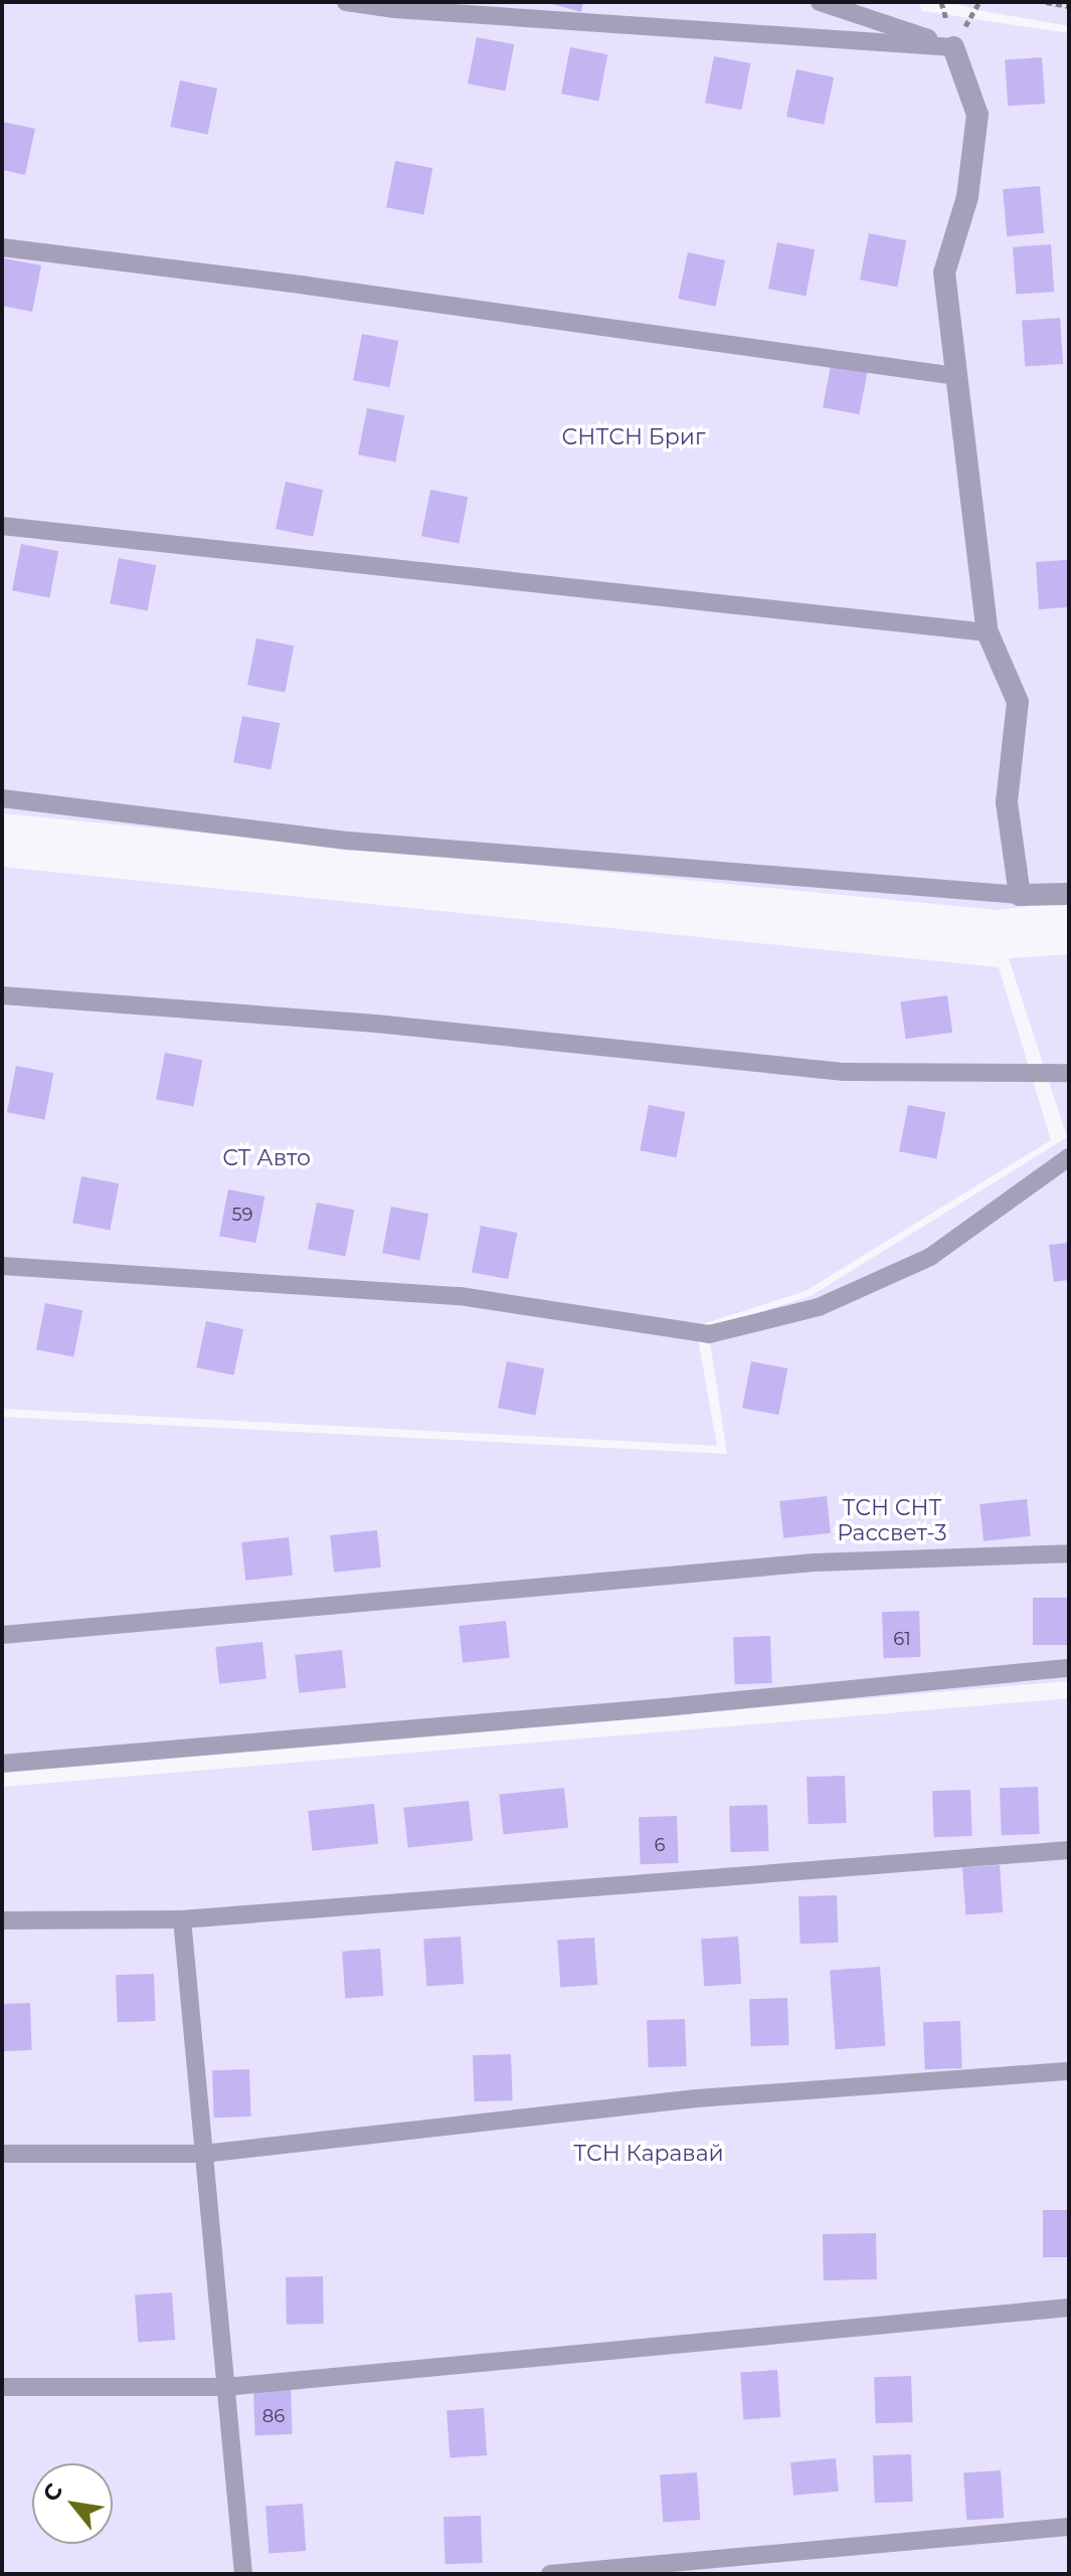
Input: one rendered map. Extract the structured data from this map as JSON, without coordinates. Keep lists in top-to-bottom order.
{
  "parks": [
    "СНТСН Бриг",
    "СТ Авто",
    "ТСН СНТ Рассвет-3",
    "ТСН Каравай"
  ],
  "house_numbers": [
    "59",
    "61",
    "6",
    "86"
  ],
  "north": "top left"
}
